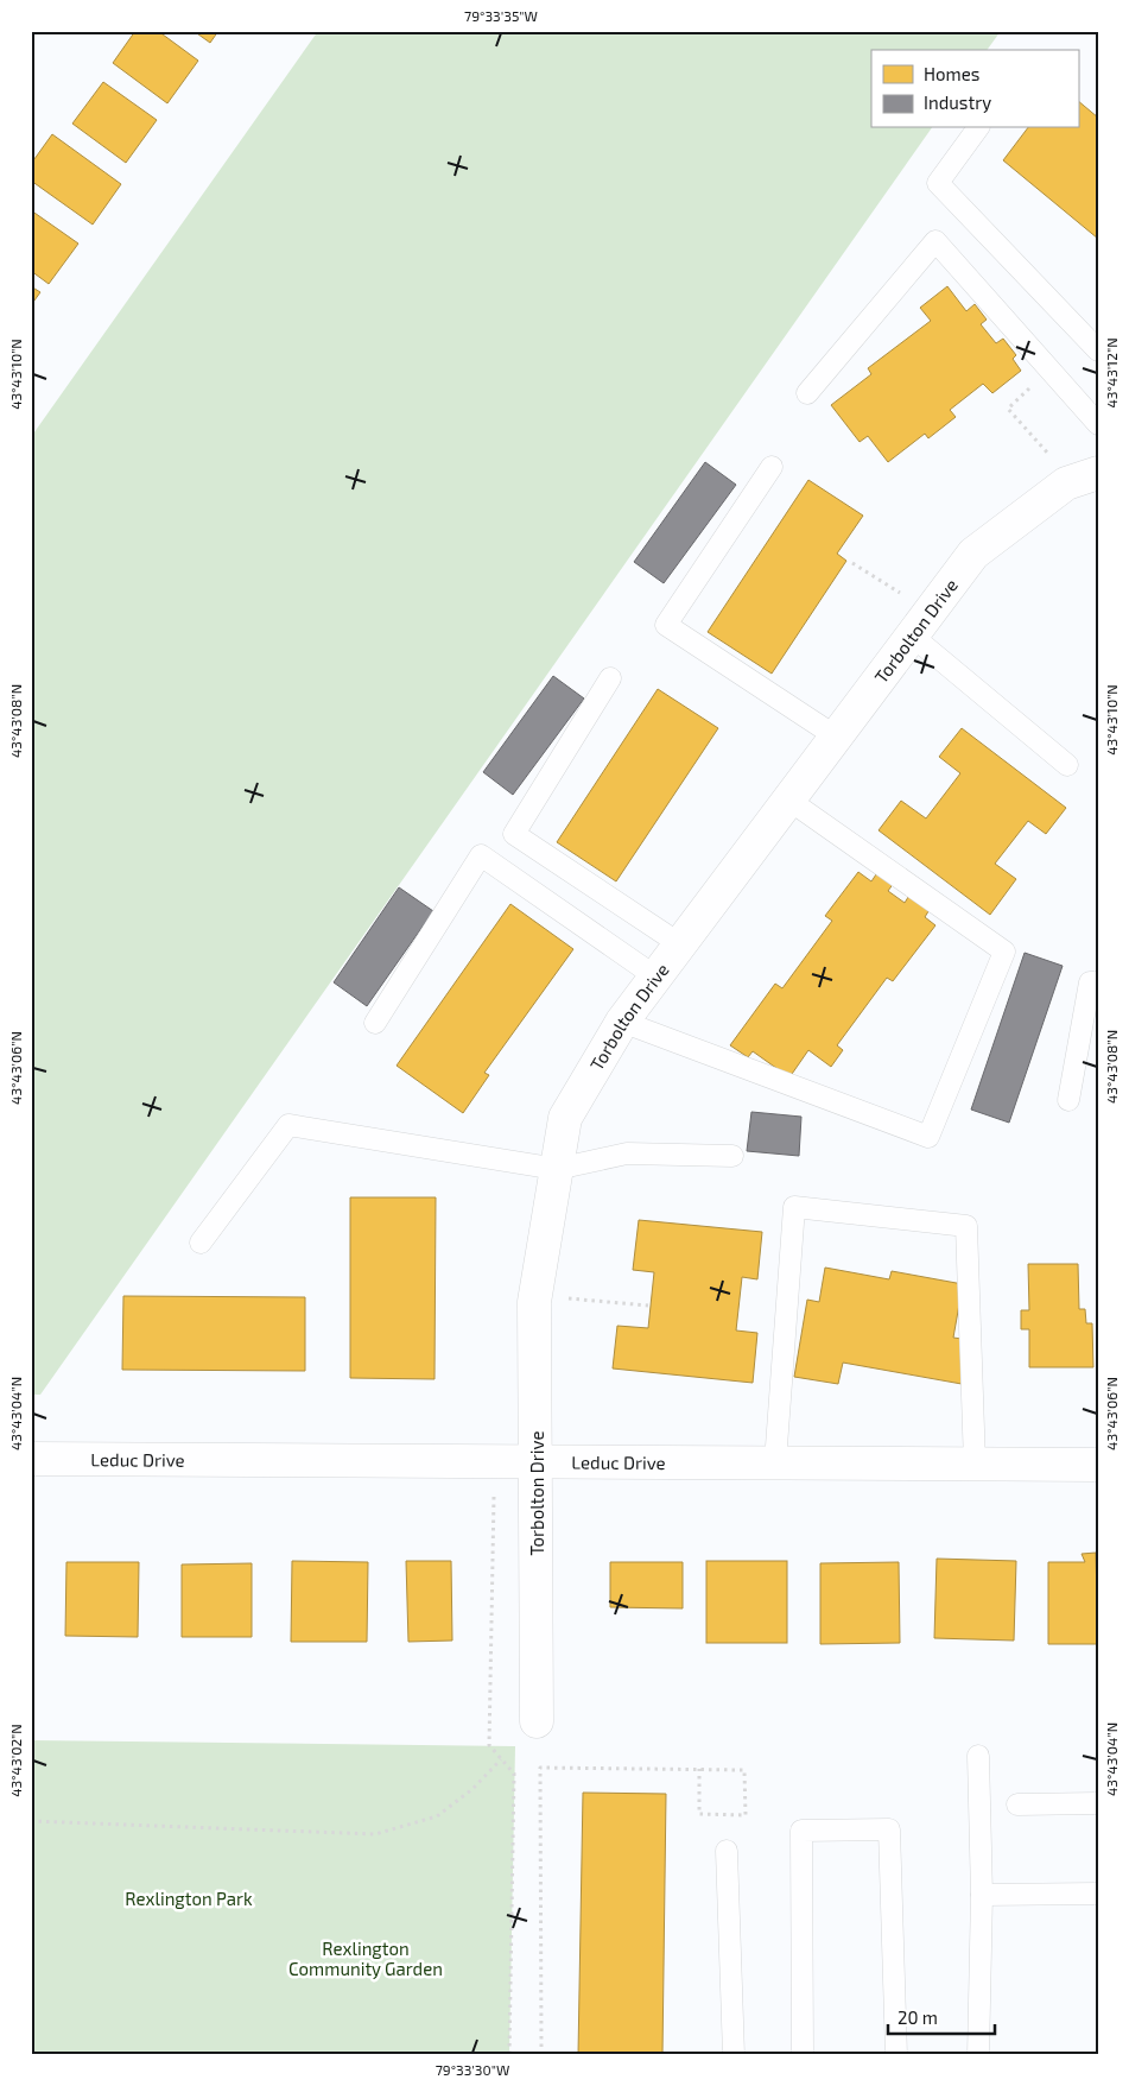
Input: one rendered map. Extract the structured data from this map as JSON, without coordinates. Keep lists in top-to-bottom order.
{
  "streets": {
    "street": ["Torbolton Drive", "Leduc Drive"]
  },
  "crossings": [
    ["Torbolton Drive", "Leduc Drive"]
  ],
  "parks": ["Rexlington Park", "Rexlington Community Garden"],
  "legend": ["Homes", "Industry"],
  "scale_bar": "20 m",
  "coordinates": [
    "79°33'35\"W",
    "43°43'12\"N",
    "43°43'10\"N",
    "43°43'08\"N",
    "43°43'06\"N",
    "43°43'04\"N",
    "43°43'02\"N",
    "79°33'30\"W"
  ]
}
